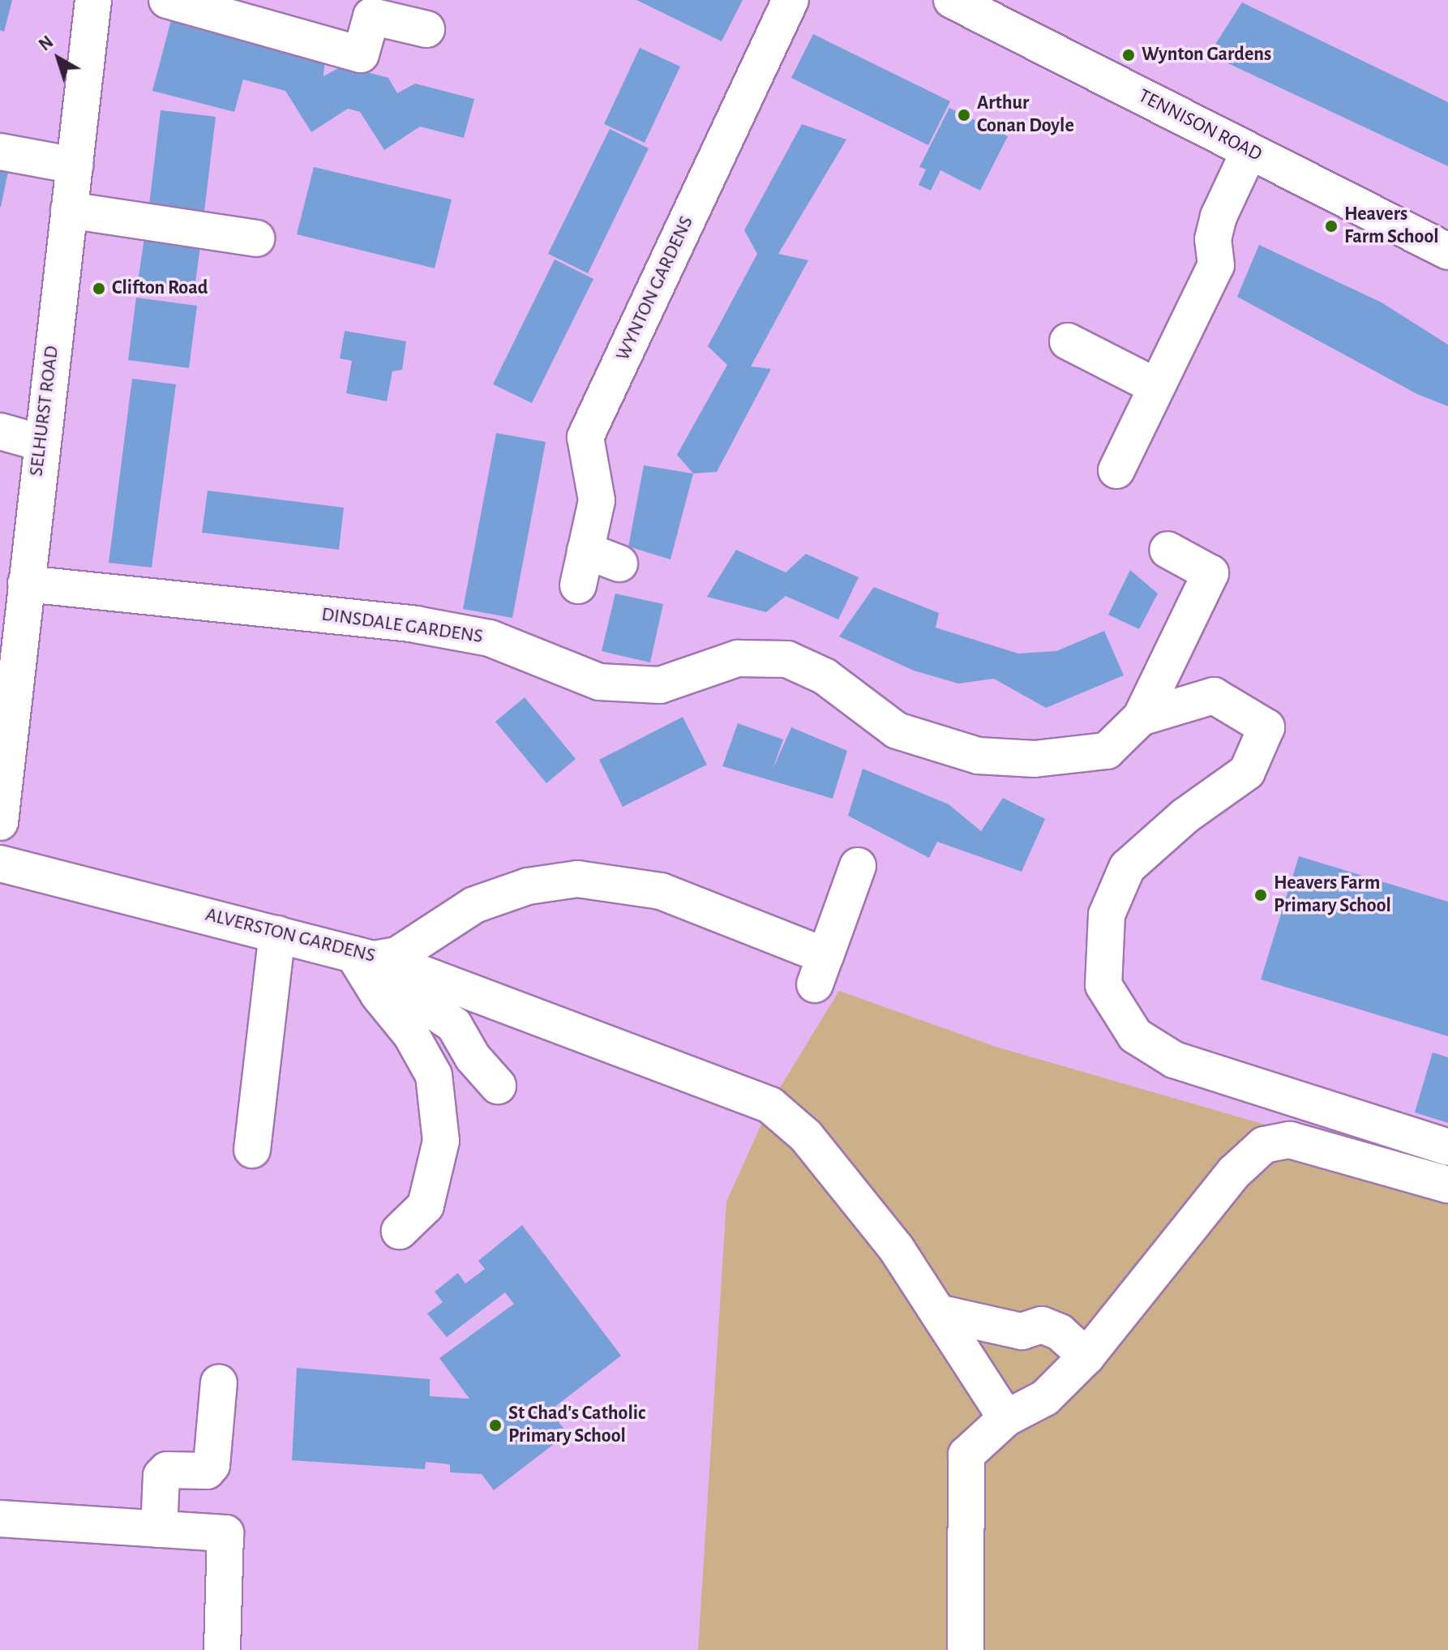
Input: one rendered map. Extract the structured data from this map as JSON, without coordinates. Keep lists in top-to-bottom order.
{
  "streets": {
    "street": [
      "TENNISON ROAD",
      "WYNTON GARDENS",
      "SELHURST ROAD",
      "DINSDALE GARDENS",
      "ALVERSTON GARDENS"
    ]
  },
  "crossings": [
    ["SELHURST ROAD", "DINSDALE GARDENS"]
  ],
  "places": [
    "Wynton Gardens",
    "Arthur Conan Doyle",
    "Heavers Farm School",
    "Clifton Road",
    "Heavers Farm Primary School",
    "St Chad's Catholic Primary School"
  ],
  "north": "top left"
}
